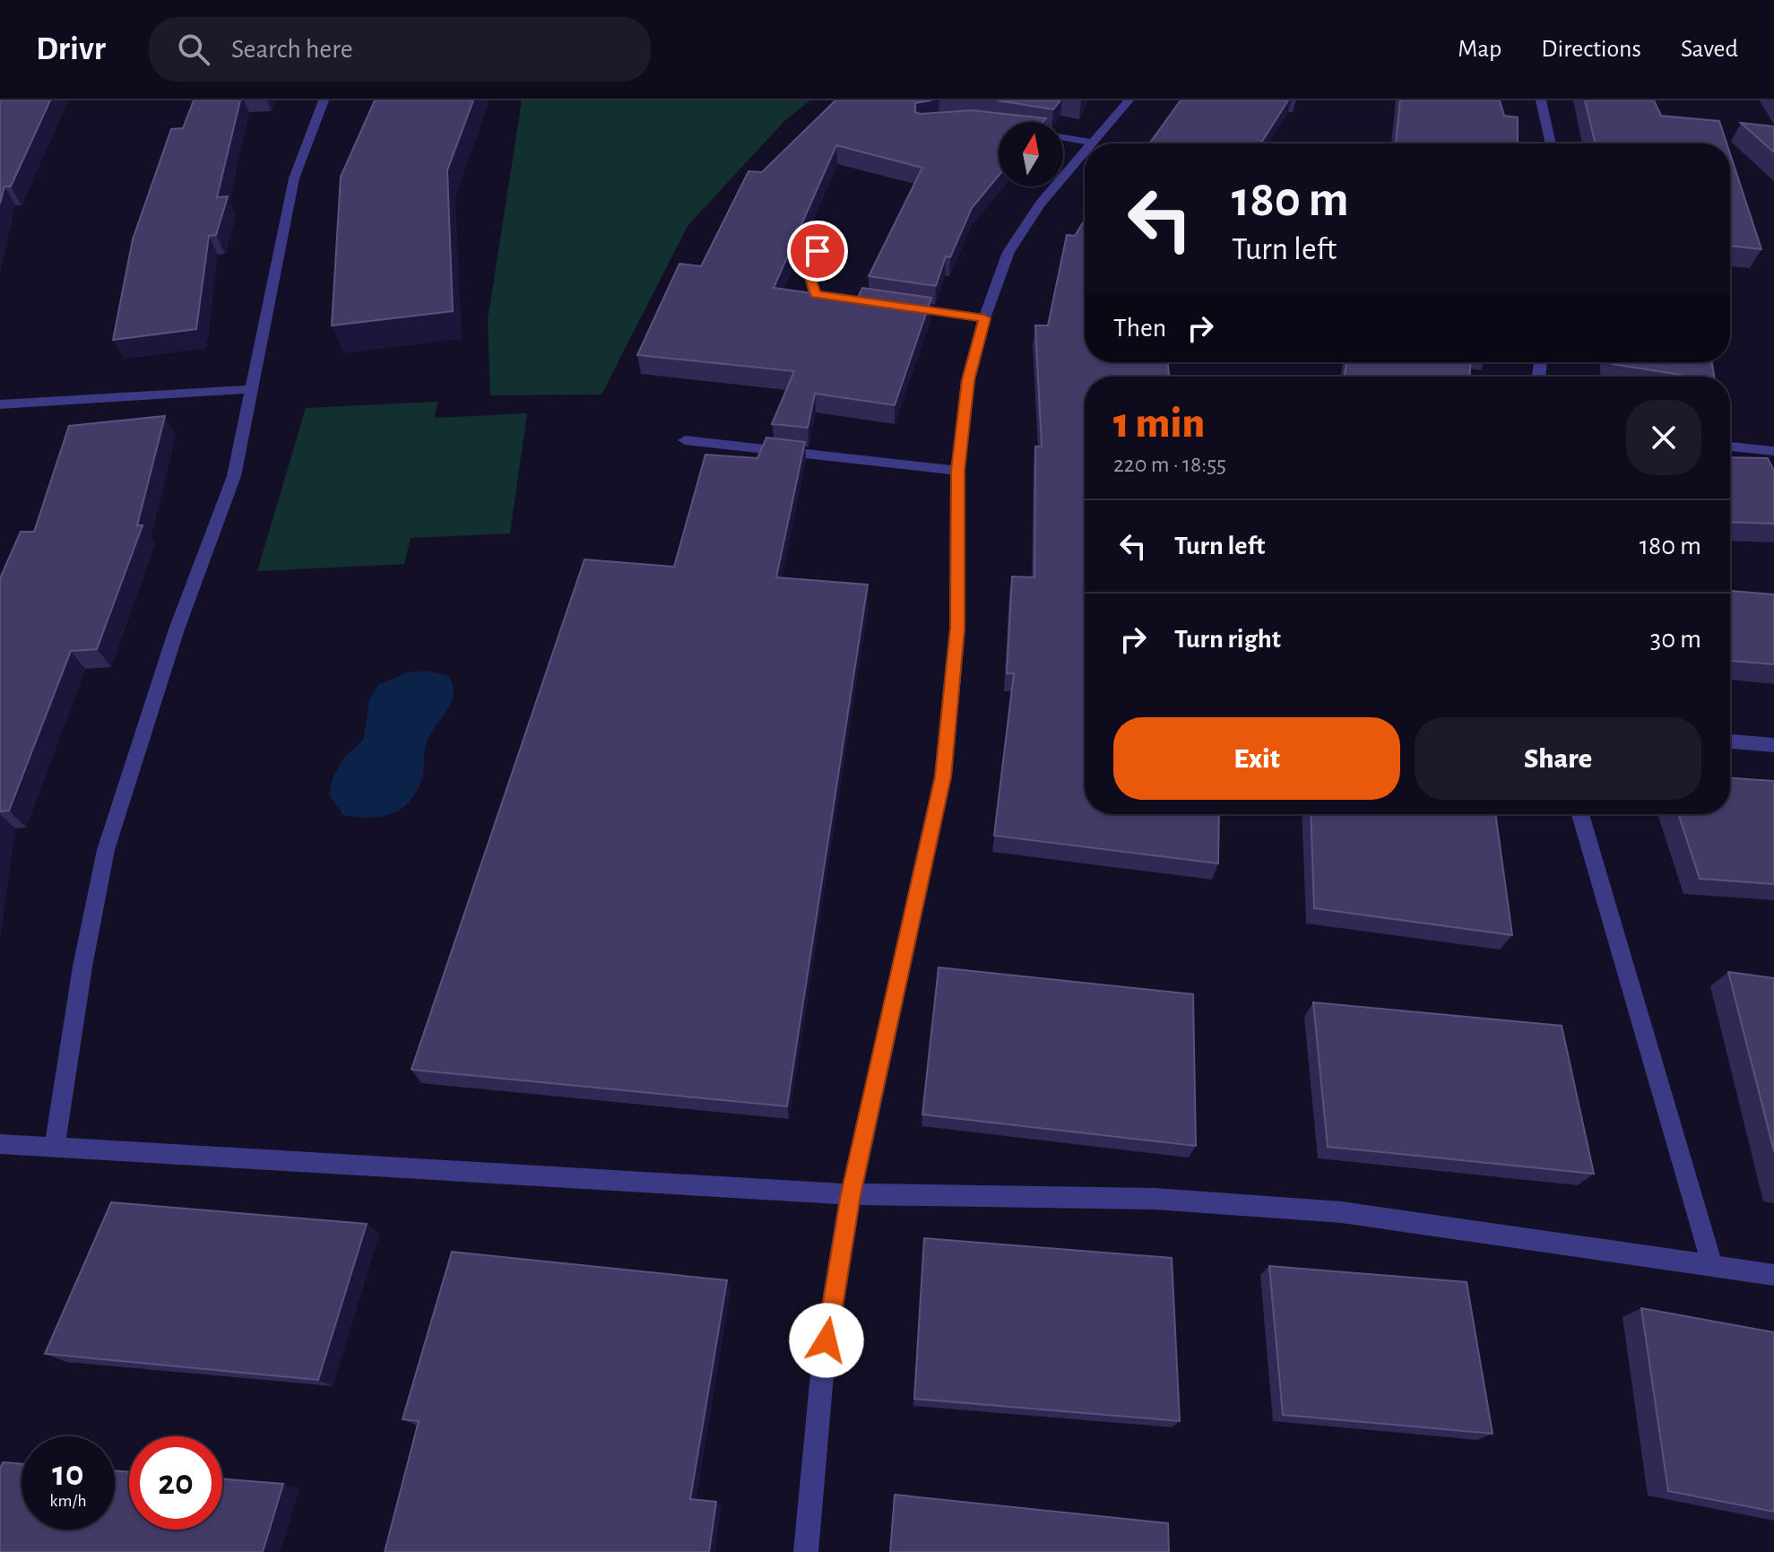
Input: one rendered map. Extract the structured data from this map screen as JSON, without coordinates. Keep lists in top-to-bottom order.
{
  "north": "top",
  "page": {
    "header": "Drivr",
    "search": "Search here",
    "nav": ["Map", "Directions", "Saved"],
    "turn": ["180 m", "Turn left"],
    "then": "Then",
    "heading": ["1 min", "220 m · 18:55"],
    "list": [
      {
        "name": "Turn left",
        "value": "180 m"
      },
      {
        "name": "Turn right",
        "value": "30 m"
      }
    ],
    "buttons": ["Exit", "Share"],
    "speed": "10 km/h",
    "limit": "20"
  }
}
